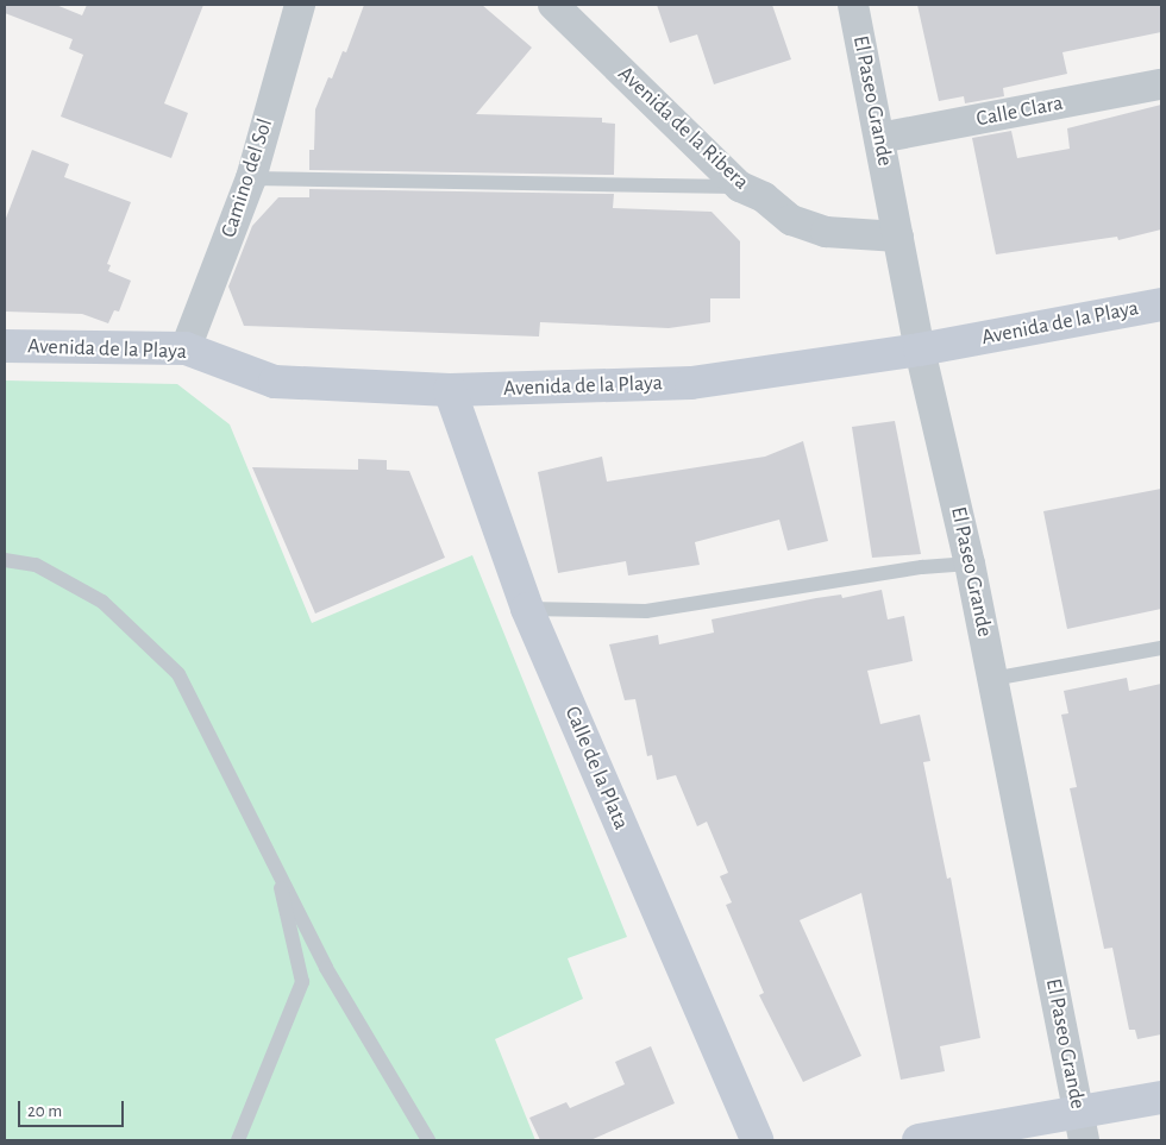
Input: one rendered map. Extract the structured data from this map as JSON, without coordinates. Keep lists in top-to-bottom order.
{
  "streets": {
    "street": [
      "El Paseo Grande",
      "Calle Clara",
      "Avenida de la Ribera",
      "Camino del Sol",
      "Avenida de la Playa",
      "Calle de la Plata"
    ]
  },
  "crossings": [
    ["El Paseo Grande", "Calle Clara"],
    ["El Paseo Grande", "Avenida de la Ribera"],
    ["El Paseo Grande", "Avenida de la Playa"],
    ["Camino del Sol", "Avenida de la Playa"],
    ["Avenida de la Playa", "Calle de la Plata"]
  ],
  "scale_bar": "20 m"
}
